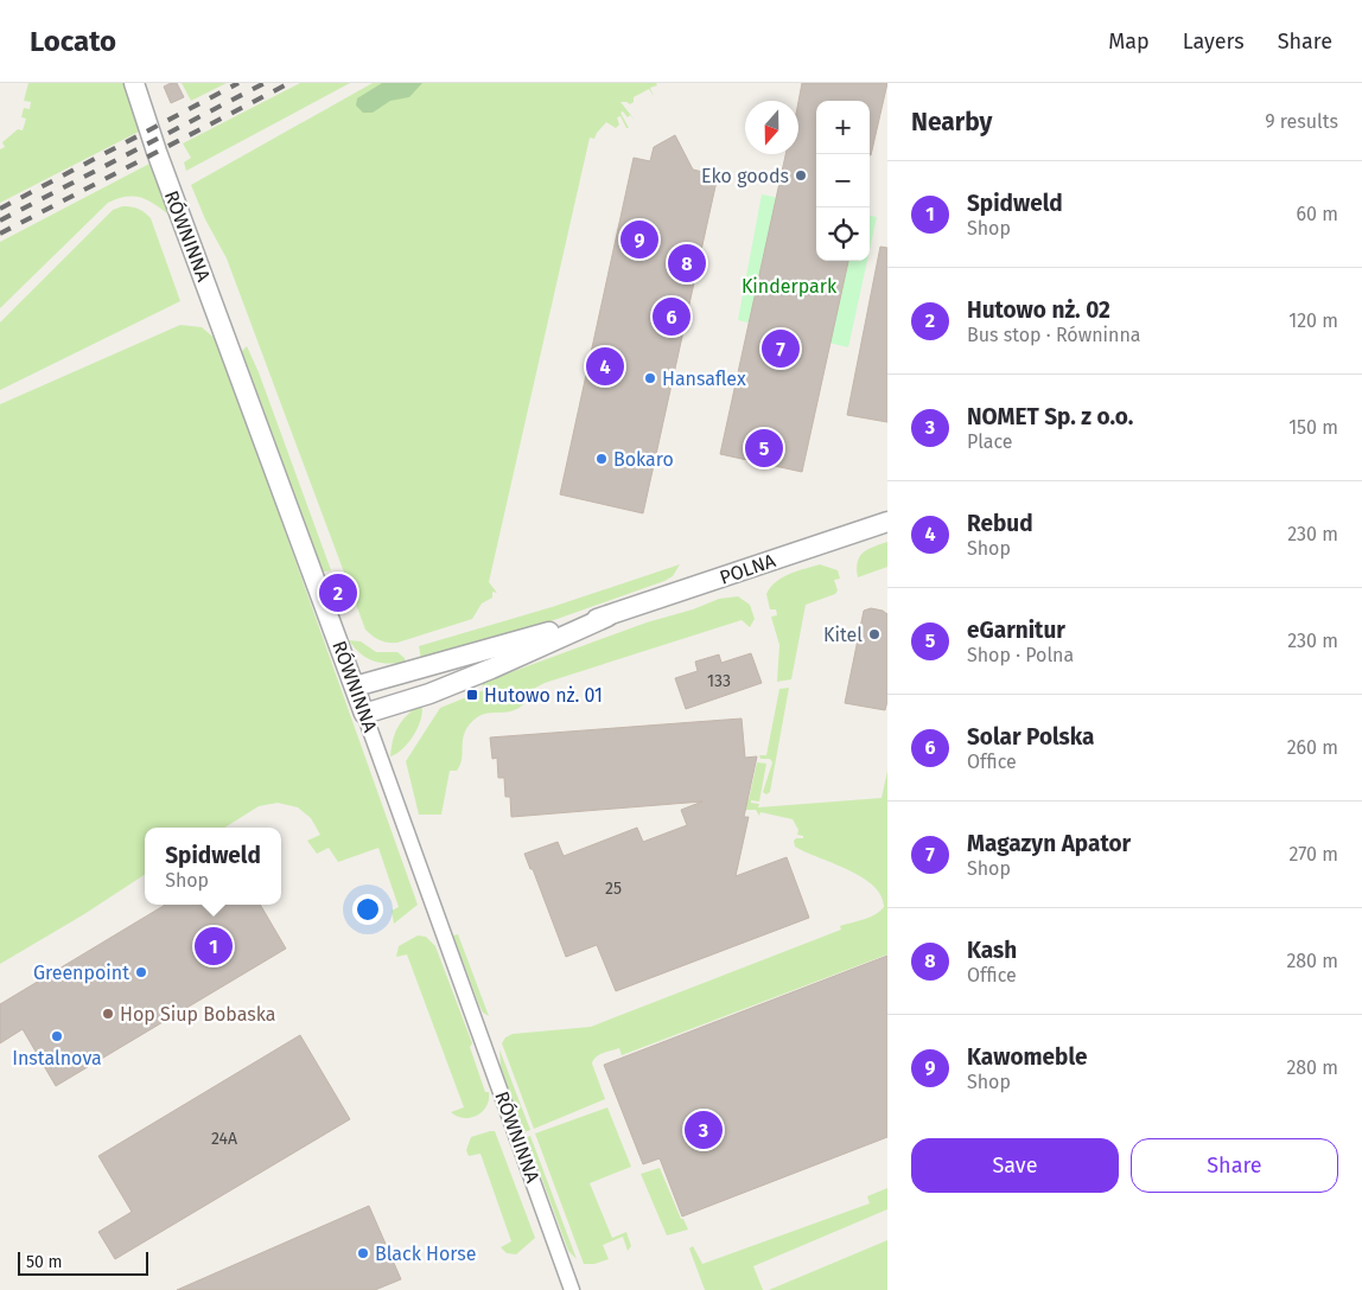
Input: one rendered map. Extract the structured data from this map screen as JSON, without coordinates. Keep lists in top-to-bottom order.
{
  "streets": {
    "street": ["RÓWNINNA", "POLNA"]
  },
  "crossings": [
    ["RÓWNINNA", "POLNA"]
  ],
  "parks": ["Kinderpark"],
  "places": {
    "other": [
      "Eko goods",
      "Hansaflex",
      "Bokaro",
      "Kitel",
      "Greenpoint",
      "Hop Siup Bobaska",
      "Instalnova",
      "Black Horse"
    ],
    "transit": ["Hutowo nż. 01"]
  },
  "house_numbers": ["133", "25", "24A"],
  "scale_bar": "50 m",
  "north": "bottom",
  "page": {
    "header": "Locato",
    "nav": ["Map", "Layers", "Share"],
    "heading": ["Nearby", "9 results"],
    "map_buttons": ["+", "−"],
    "list": [
      {
        "mark": "1",
        "name": "Spidweld",
        "note": "Shop",
        "value": "60 m"
      },
      {
        "mark": "2",
        "name": "Hutowo nż. 02",
        "note": "Bus stop · Równinna",
        "value": "120 m"
      },
      {
        "mark": "3",
        "name": "NOMET Sp. z o.o.",
        "note": "Place",
        "value": "150 m"
      },
      {
        "mark": "4",
        "name": "Rebud",
        "note": "Shop",
        "value": "230 m"
      },
      {
        "mark": "5",
        "name": "eGarnitur",
        "note": "Shop · Polna",
        "value": "230 m"
      },
      {
        "mark": "6",
        "name": "Solar Polska",
        "note": "Office",
        "value": "260 m"
      },
      {
        "mark": "7",
        "name": "Magazyn Apator",
        "note": "Shop",
        "value": "270 m"
      },
      {
        "mark": "8",
        "name": "Kash",
        "note": "Office",
        "value": "280 m"
      },
      {
        "mark": "9",
        "name": "Kawomeble",
        "note": "Shop",
        "value": "280 m"
      }
    ],
    "pins": [
      "9",
      "8",
      "6",
      "7",
      "4",
      "5",
      "2",
      "1",
      "3"
    ],
    "popup": ["Spidweld", "Shop"],
    "buttons": ["Save", "Share"],
    "scale": "50 m"
  }
}
